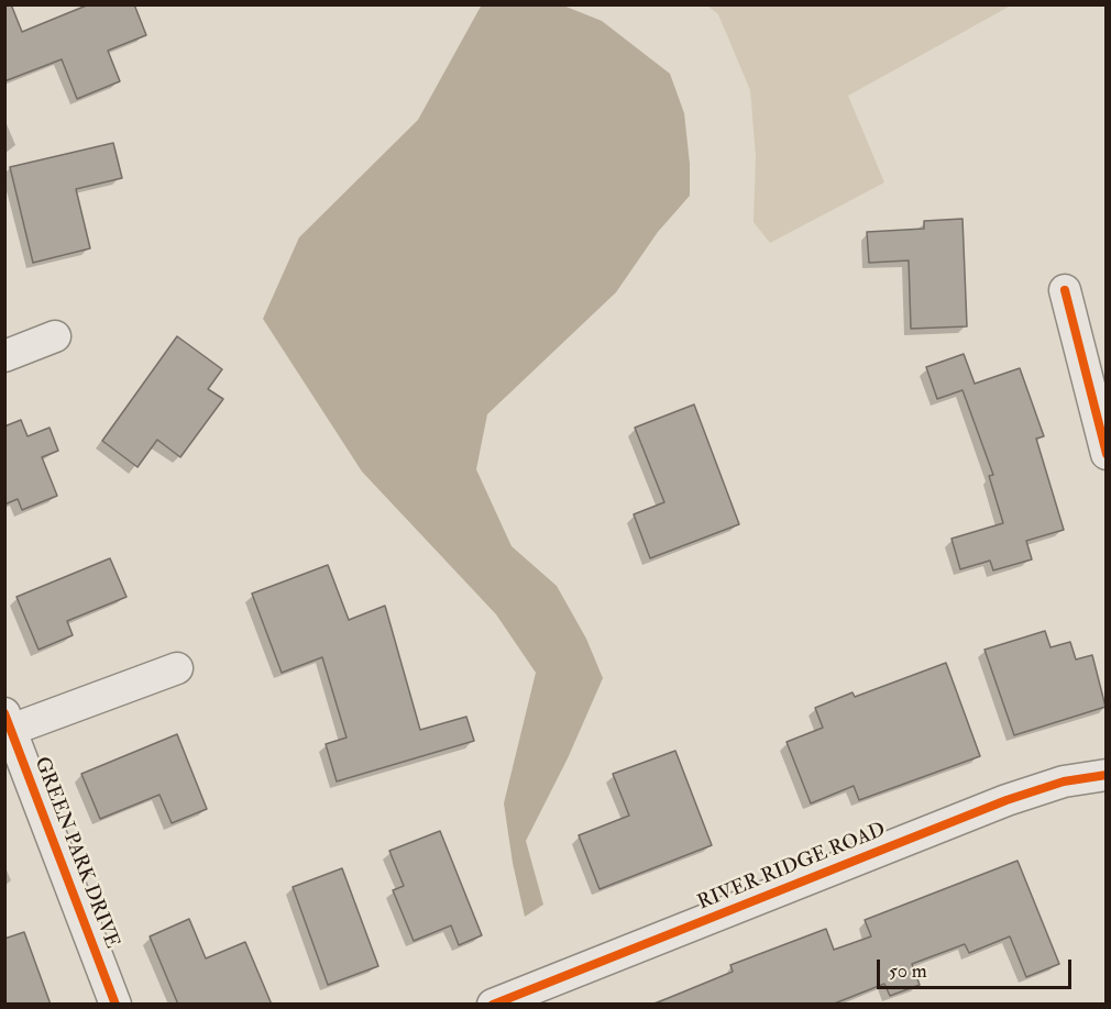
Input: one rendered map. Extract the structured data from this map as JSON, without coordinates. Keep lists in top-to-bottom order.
{
  "streets": {
    "street": ["GREEN PARK DRIVE", "RIVER RIDGE ROAD"]
  },
  "scale_bar": "50 m"
}
